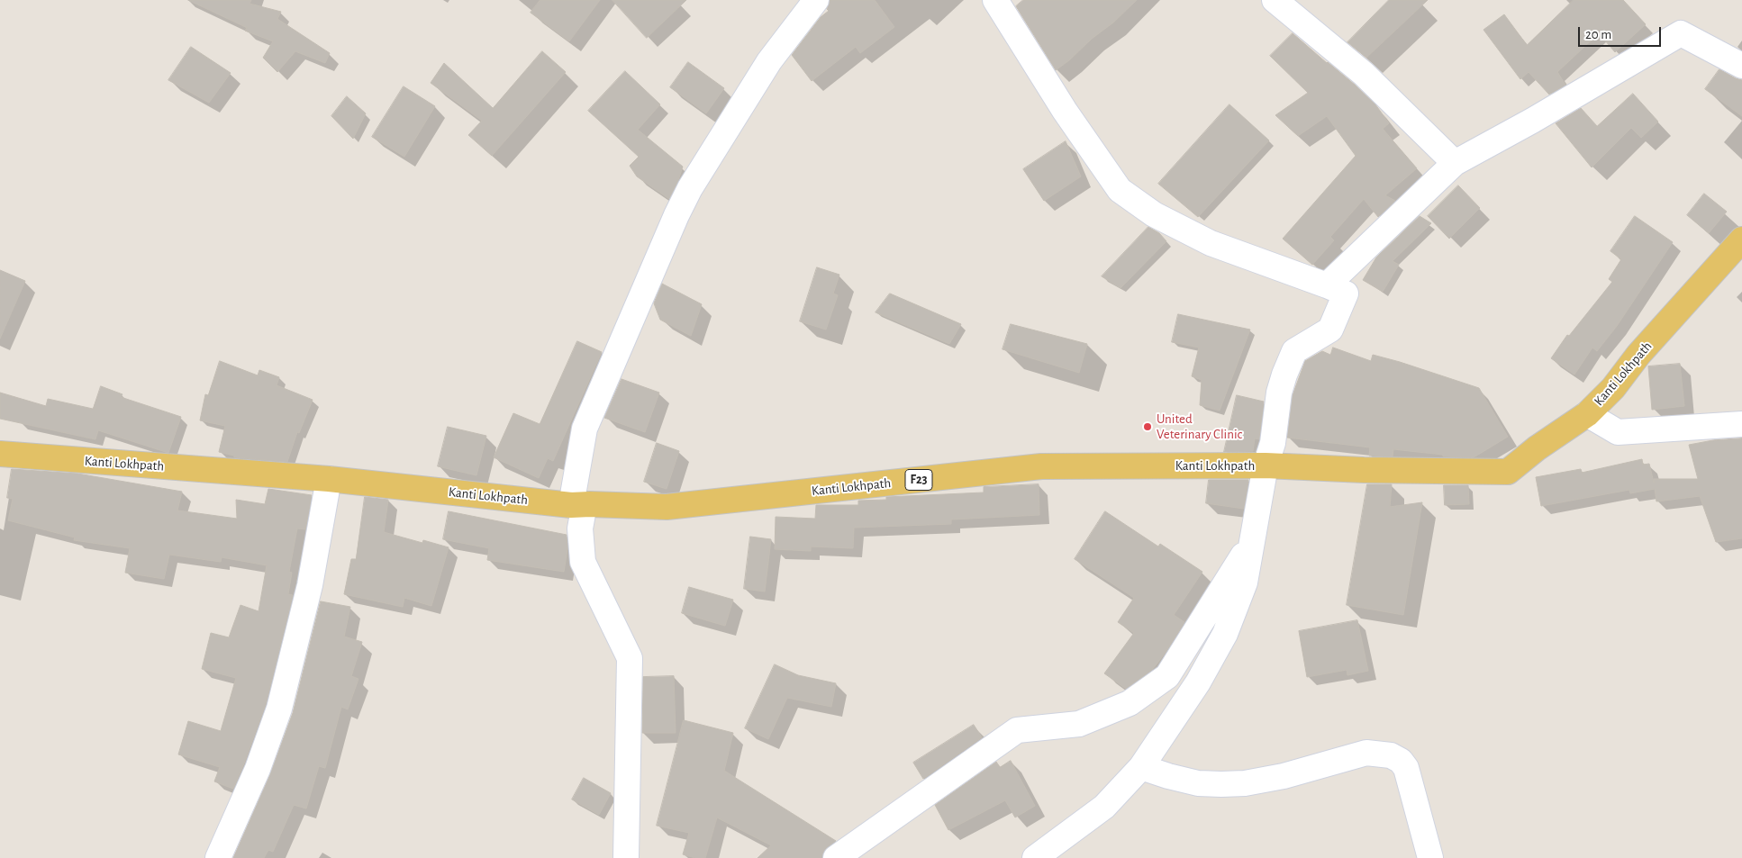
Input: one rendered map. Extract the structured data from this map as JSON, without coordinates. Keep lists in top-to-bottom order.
{
  "streets": {
    "main road": ["Kanti Lokhpath", "F23"]
  },
  "places": ["United Veterinary Clinic"],
  "scale_bar": "20 m"
}
